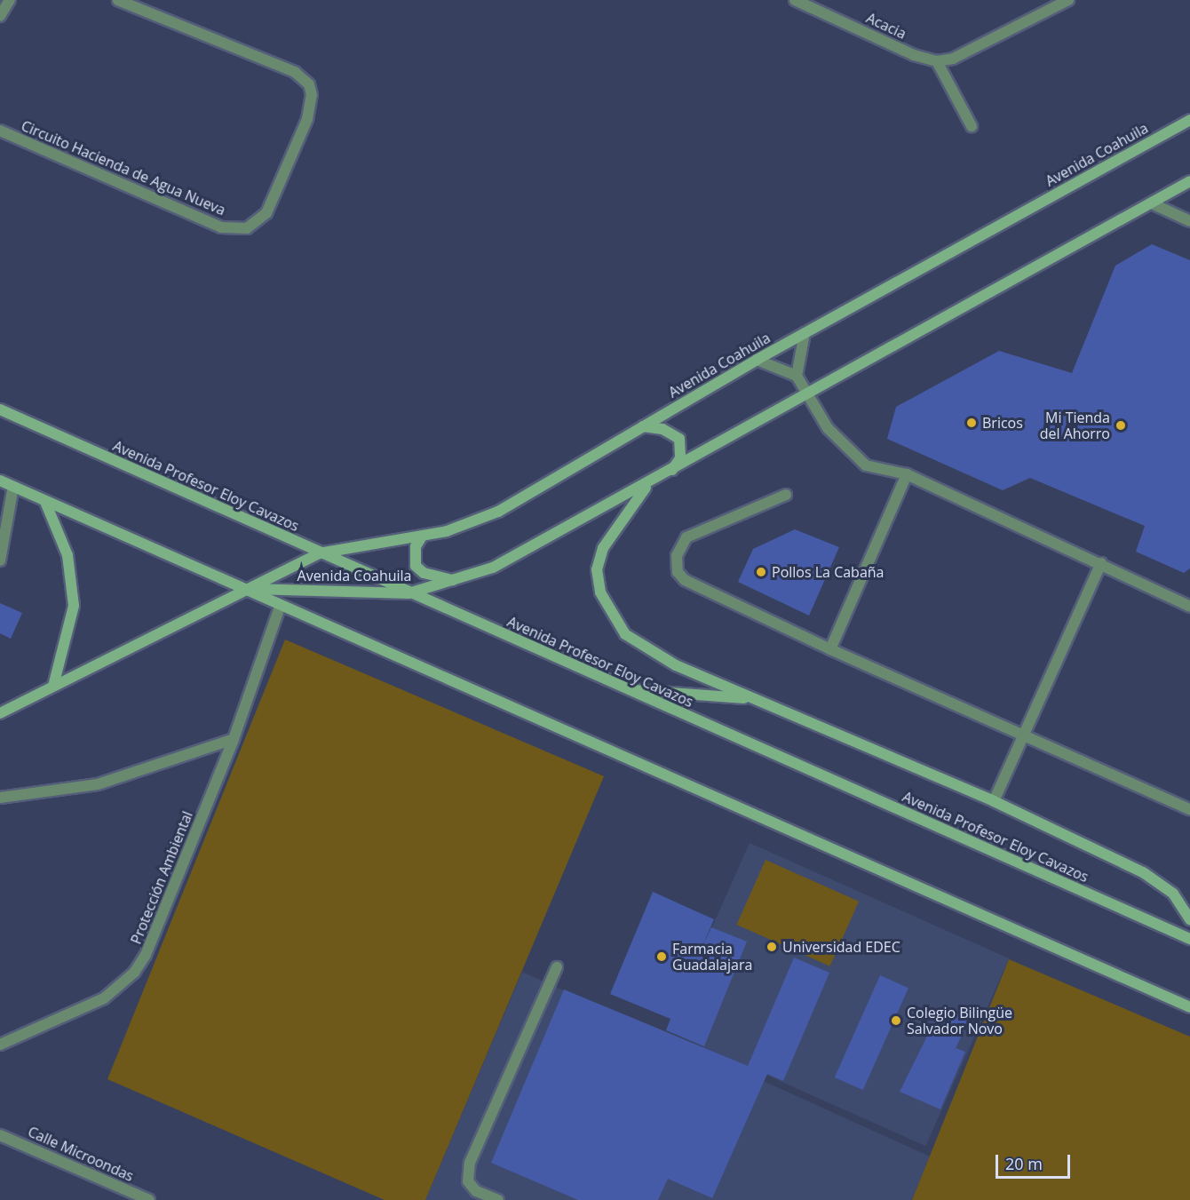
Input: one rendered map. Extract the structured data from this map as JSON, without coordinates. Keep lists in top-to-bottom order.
{
  "streets": {
    "main road": ["Avenida Coahuila", "Avenida Profesor Eloy Cavazos"],
    "street": [
      "Acacia",
      "Circuito Hacienda de Agua Nueva",
      "Protección Ambiental",
      "Calle Microondas"
    ]
  },
  "crossings": [
    ["Avenida Coahuila", "Avenida Profesor Eloy Cavazos"]
  ],
  "places": [
    "Bricos",
    "Mi Tienda del Ahorro",
    "Pollos La Cabaña",
    "Universidad EDEC",
    "Farmacia Guadalajara",
    "Colegio Bilingüe Salvador Novo"
  ],
  "scale_bar": "20 m"
}
